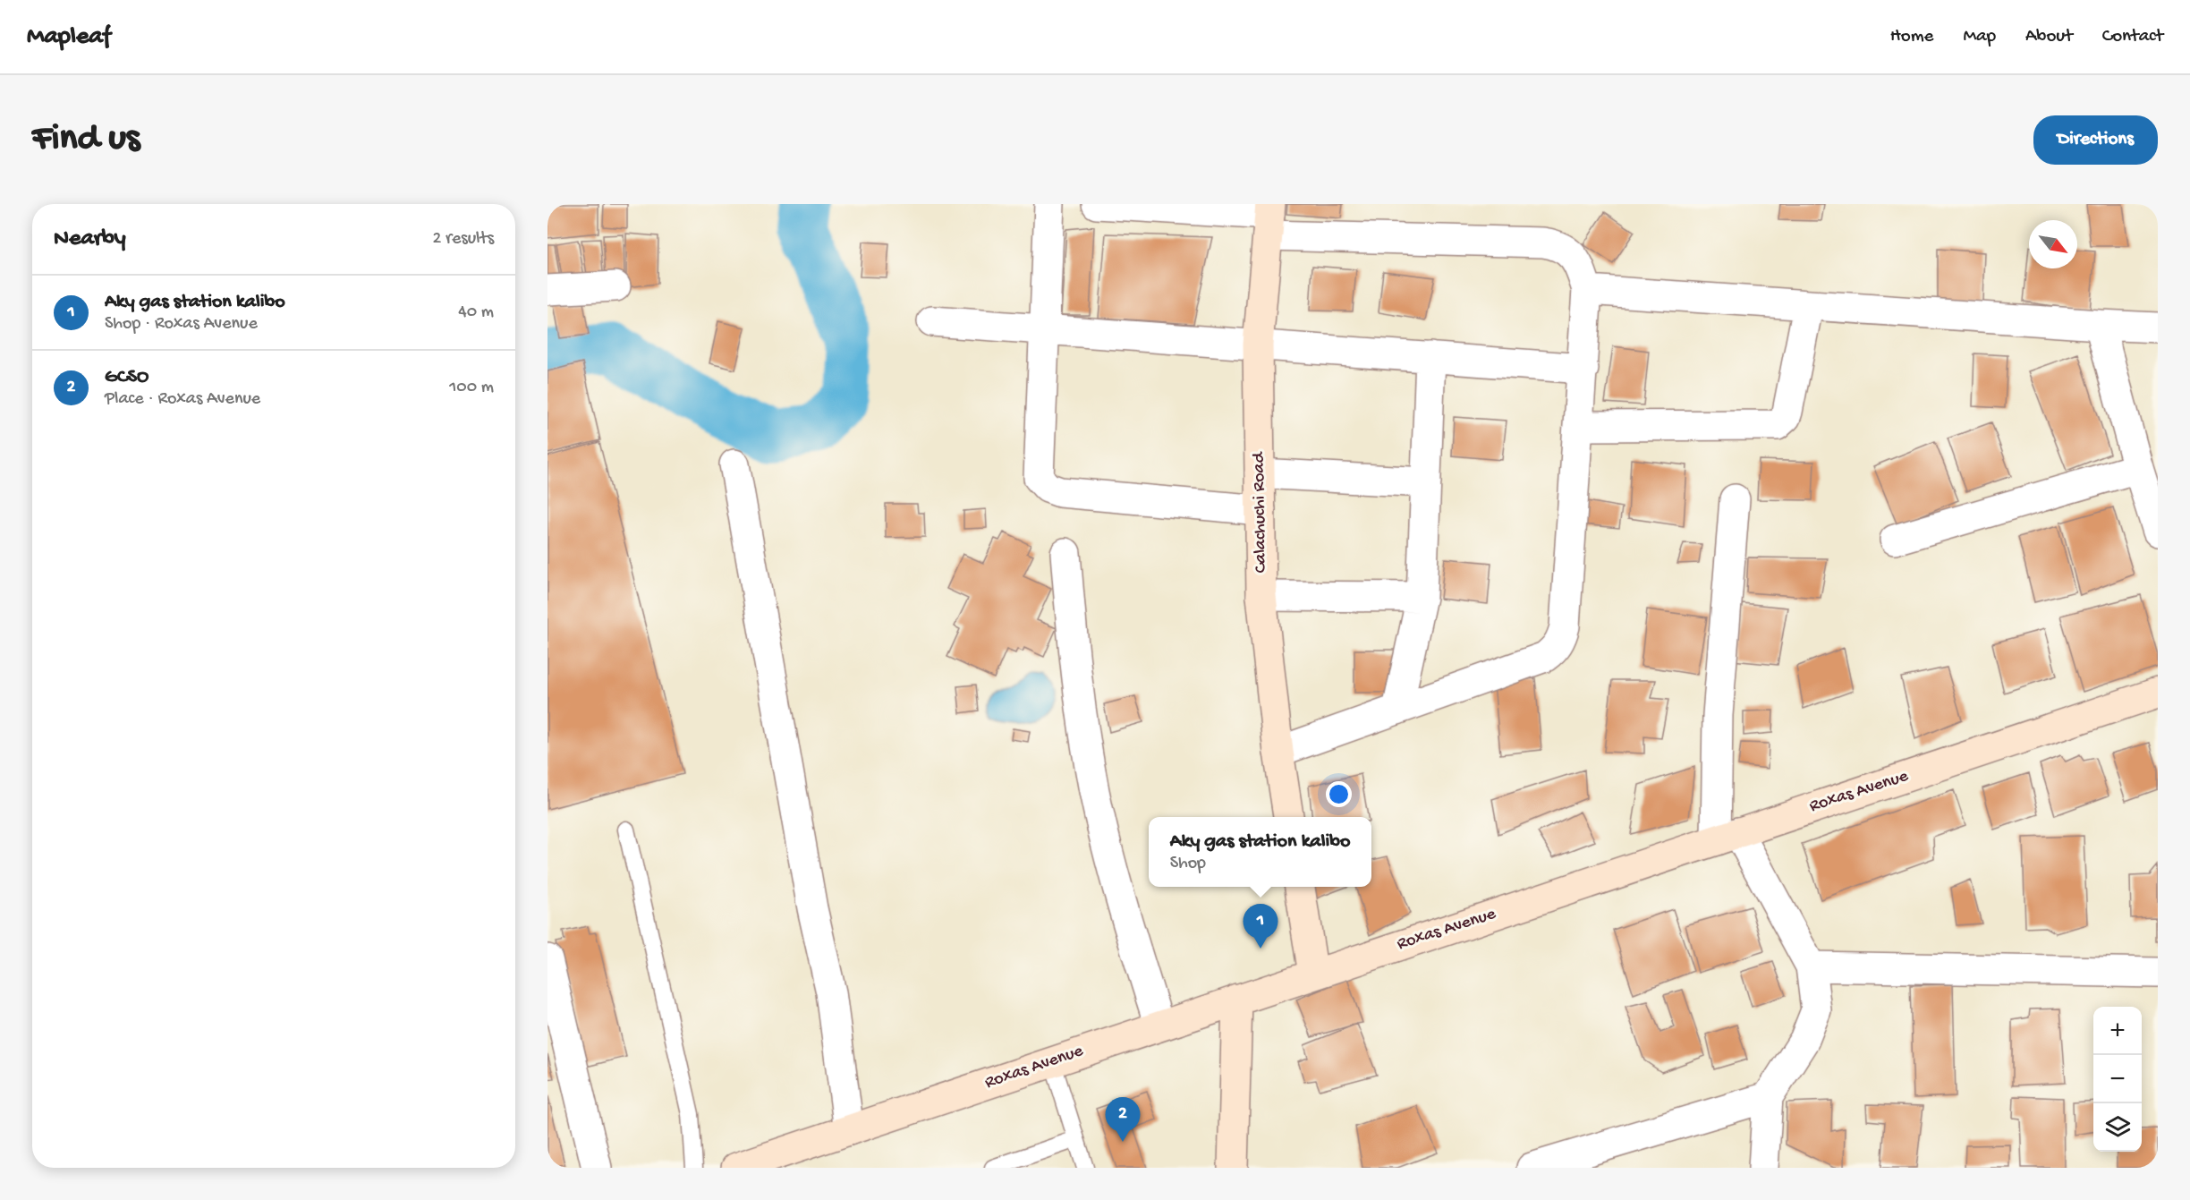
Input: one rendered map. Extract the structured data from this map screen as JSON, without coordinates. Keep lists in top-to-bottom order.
{
  "streets": {
    "main road": ["Calachuchi Road", "Roxas Avenue"]
  },
  "north": "bottom right",
  "page": {
    "header": "Mapleaf",
    "nav": [
      "Home",
      "Map",
      "About",
      "Contact"
    ],
    "buttons": "Directions",
    "title": "Find us",
    "heading": ["Nearby", "2 results"],
    "list": [
      {
        "mark": "1",
        "name": "Aky gas station kalibo",
        "note": "Shop · Roxas Avenue",
        "value": "40 m"
      },
      {
        "mark": "2",
        "name": "GCSO",
        "note": "Place · Roxas Avenue",
        "value": "100 m"
      }
    ],
    "popup": ["Aky gas station kalibo", "Shop"],
    "pins": ["1", "2"],
    "map_buttons": ["+", "−"]
  }
}
